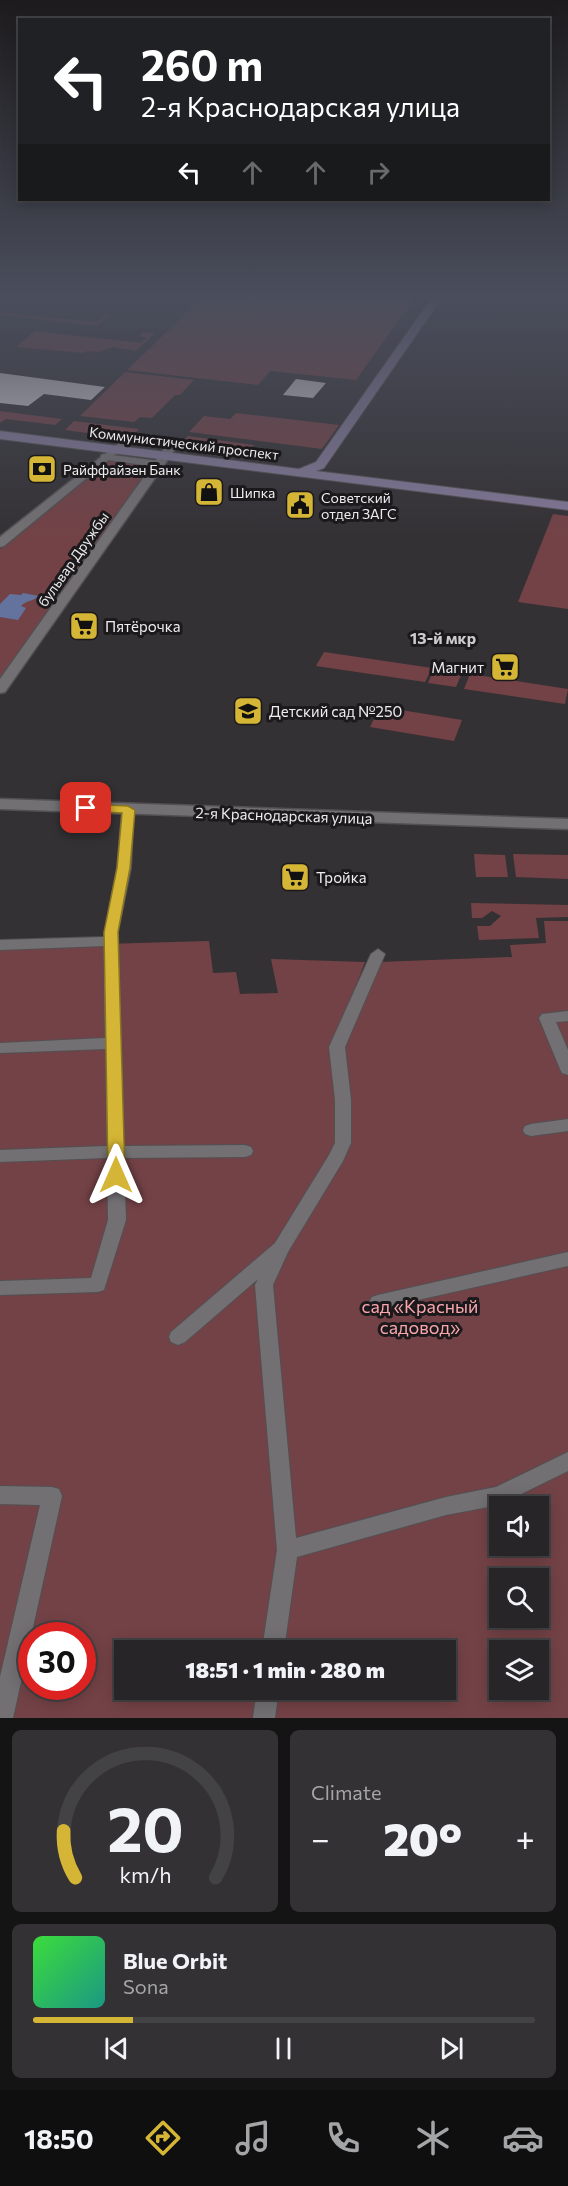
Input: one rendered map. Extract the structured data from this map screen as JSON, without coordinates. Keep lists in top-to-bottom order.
{
  "streets": {
    "main road": ["Коммунистический проспект"],
    "street": ["бульвар Дружбы", "2-я Краснодарская улица"]
  },
  "crossings": [
    ["Коммунистический проспект", "бульвар Дружбы"]
  ],
  "districts": ["13-й мкр"],
  "parks": ["сад «Красный садовод»"],
  "places": {
    "bank": ["Райффайзен Банк"],
    "shop": ["Шипка"],
    "public building": ["Советский отдел ЗАГС"],
    "supermarket": ["Пятёрочка", "Магнит", "Тройка"],
    "school or university": ["Детский сад №250"]
  },
  "page": {
    "turn": ["260 m", "2-я Краснодарская улица"],
    "limit": "30",
    "trip": "18:51 · 1 min · 280 m",
    "tile": "Climate",
    "heat": ["−", "20°", "+"],
    "song": ["Blue Orbit", "Sona"],
    "tabs": "18:50",
    "gauge": ["20", "km/h"]
  }
}
